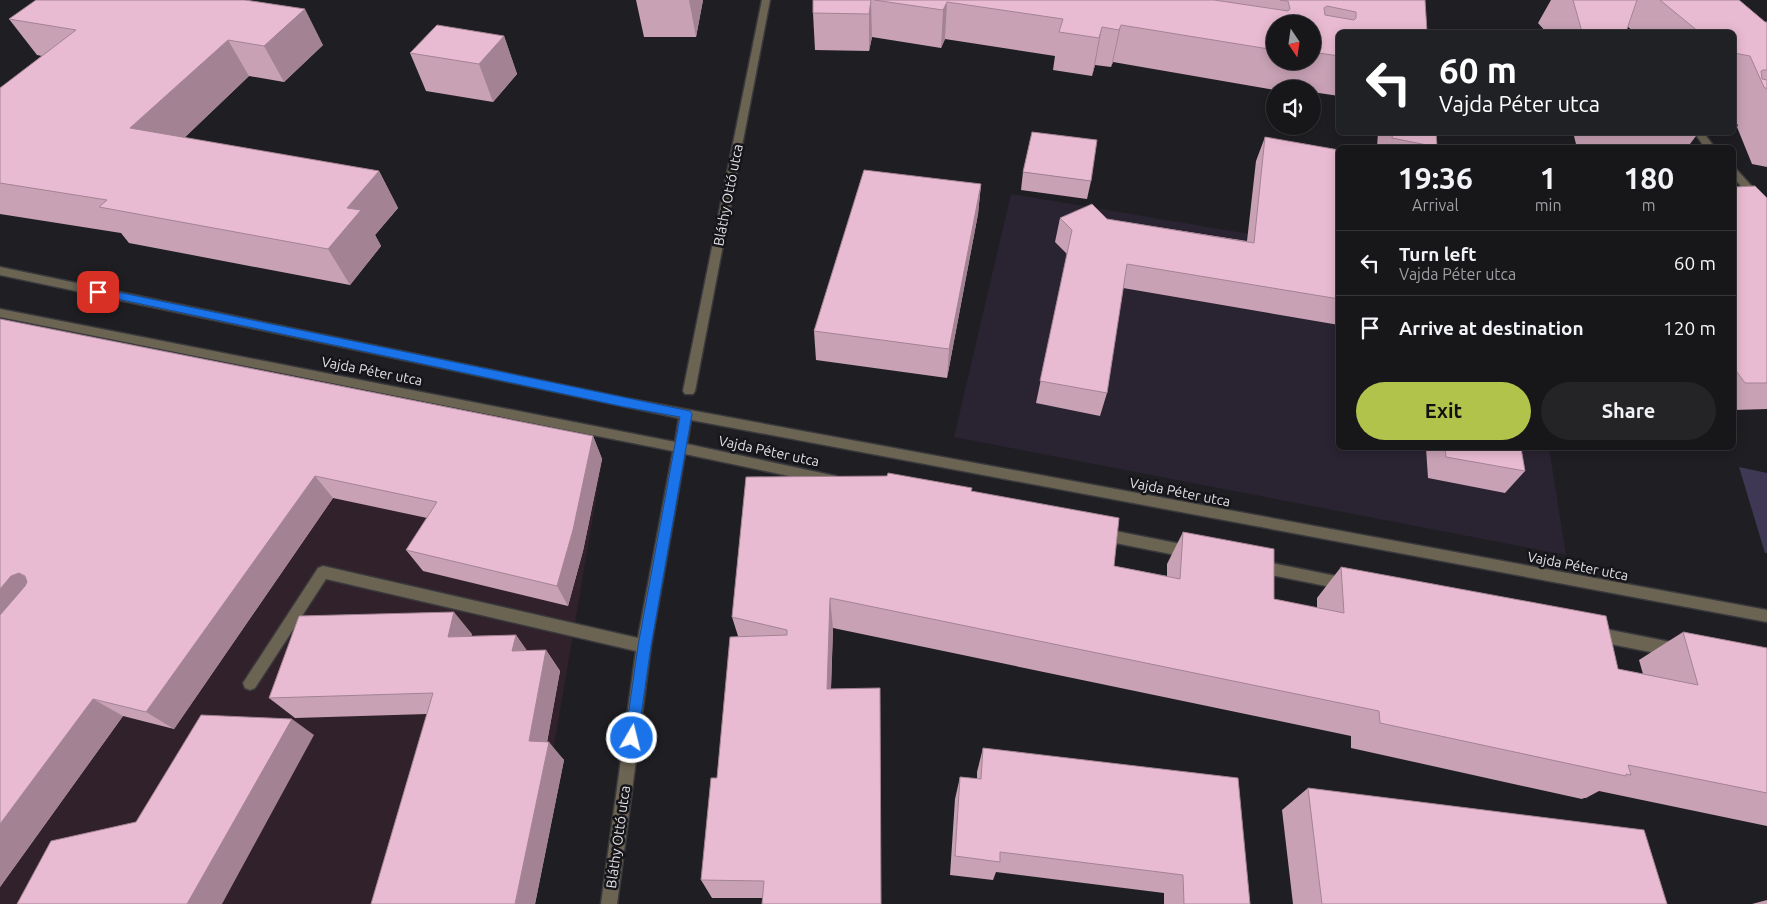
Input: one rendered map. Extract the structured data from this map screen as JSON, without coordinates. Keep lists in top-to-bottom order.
{
  "streets": {
    "street": ["Bláthy Ottó utca", "Vajda Péter utca"]
  },
  "crossings": [
    ["Bláthy Ottó utca", "Vajda Péter utca"]
  ],
  "north": "bottom",
  "page": {
    "turn": ["60 m", "Vajda Péter utca"],
    "eta": [
      "19:36",
      "Arrival",
      "1",
      "min",
      "180",
      "m"
    ],
    "list": [
      {
        "name": "Turn left",
        "note": "Vajda Péter utca",
        "value": "60 m"
      },
      {
        "name": "Arrive at destination",
        "value": "120 m"
      }
    ],
    "buttons": ["Exit", "Share"]
  }
}
